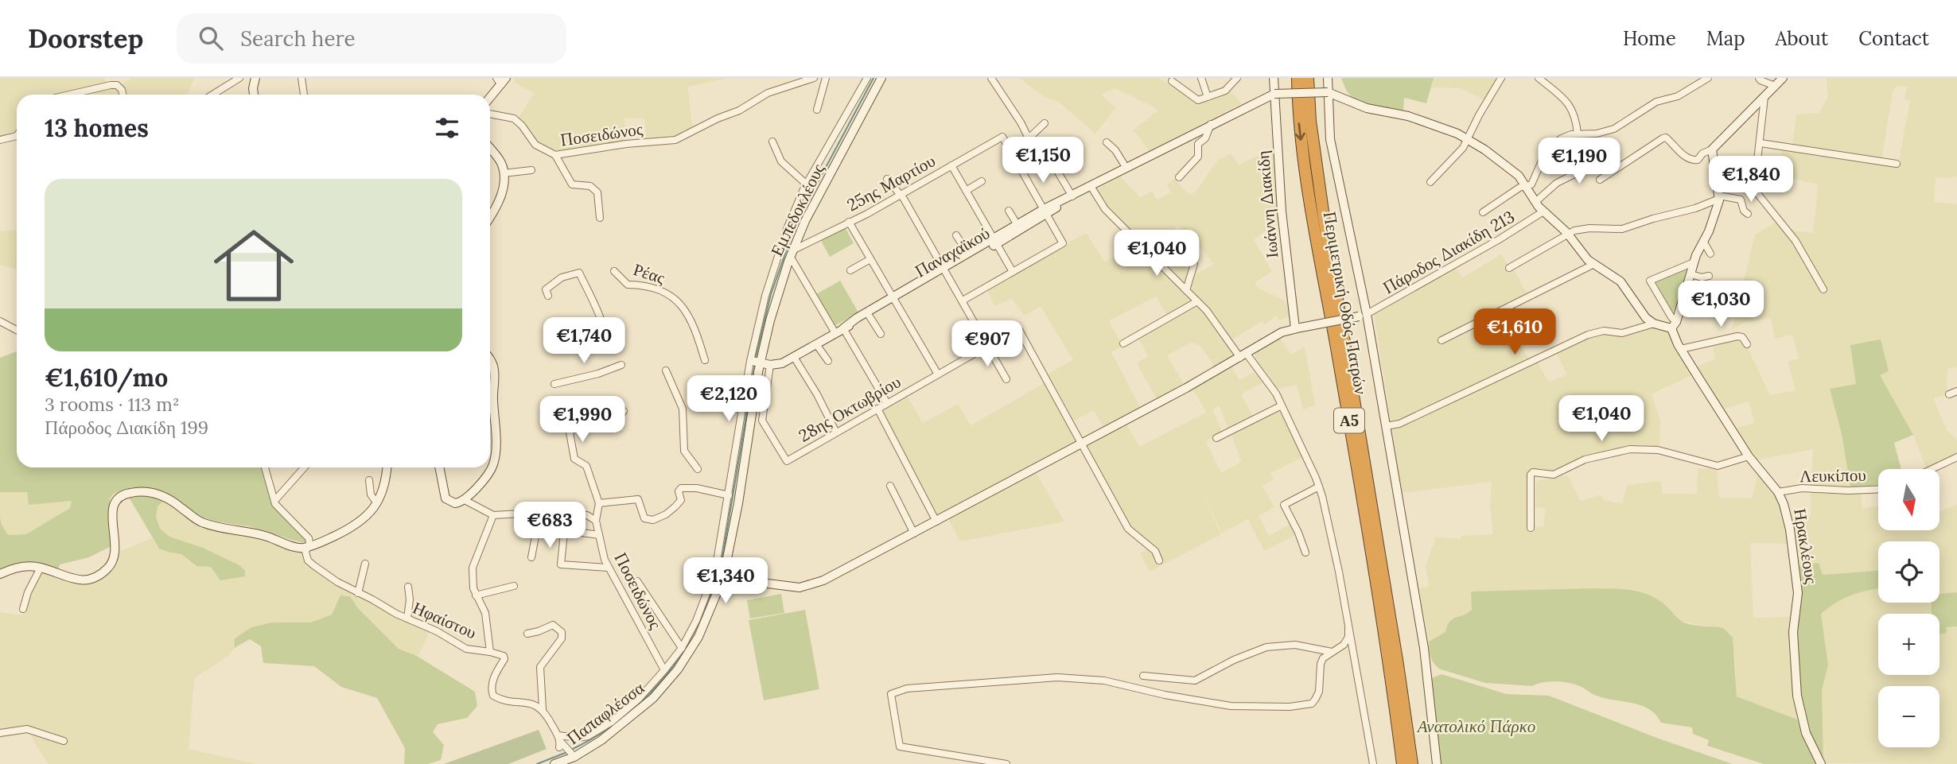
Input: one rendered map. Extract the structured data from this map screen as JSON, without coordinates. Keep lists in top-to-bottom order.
{
  "streets": {
    "highway": ["Περιμετρική Οδός Πατρών", "Α5"],
    "street": [
      "Ποσειδώνος",
      "25ης Μαρτίου",
      "Ιωάννη Διακίδη",
      "Εμπεδοκλέους",
      "Παναχαϊκού",
      "Πάροδος Διακίδη 213",
      "Ρέας",
      "28ης Οκτωβρίου",
      "Λευκίπου",
      "Ηρακλέους",
      "Ηφαίστου",
      "Παπαφλέσσα"
    ]
  },
  "crossings": [
    ["25ης Μαρτίου", "Εμπεδοκλέους"],
    ["25ης Μαρτίου", "Παναχαϊκού"],
    ["Ιωάννη Διακίδη", "Παναχαϊκού"],
    ["Εμπεδοκλέους", "Παπαφλέσσα"],
    ["Παναχαϊκού", "28ης Οκτωβρίου"],
    ["Λευκίπου", "Ηρακλέους"]
  ],
  "parks": ["Ανατολικό Πάρκο"],
  "north": "bottom",
  "page": {
    "header": "Doorstep",
    "search": "Search here",
    "nav": [
      "Home",
      "Map",
      "About",
      "Contact"
    ],
    "heading": "13 homes",
    "price": [
      "€1,150",
      "€1,190",
      "€1,840",
      "€1,040",
      "€1,030",
      "€1,610",
      "€1,740",
      "€907",
      "€2,120",
      "€1,040",
      "€1,990",
      "€683",
      "€1,340"
    ],
    "list": [
      {
        "name": "€1,610/mo",
        "note": "3 rooms · 113 m² · Πάροδος Διακίδη 199"
      }
    ],
    "map_buttons": ["+", "−"]
  }
}
